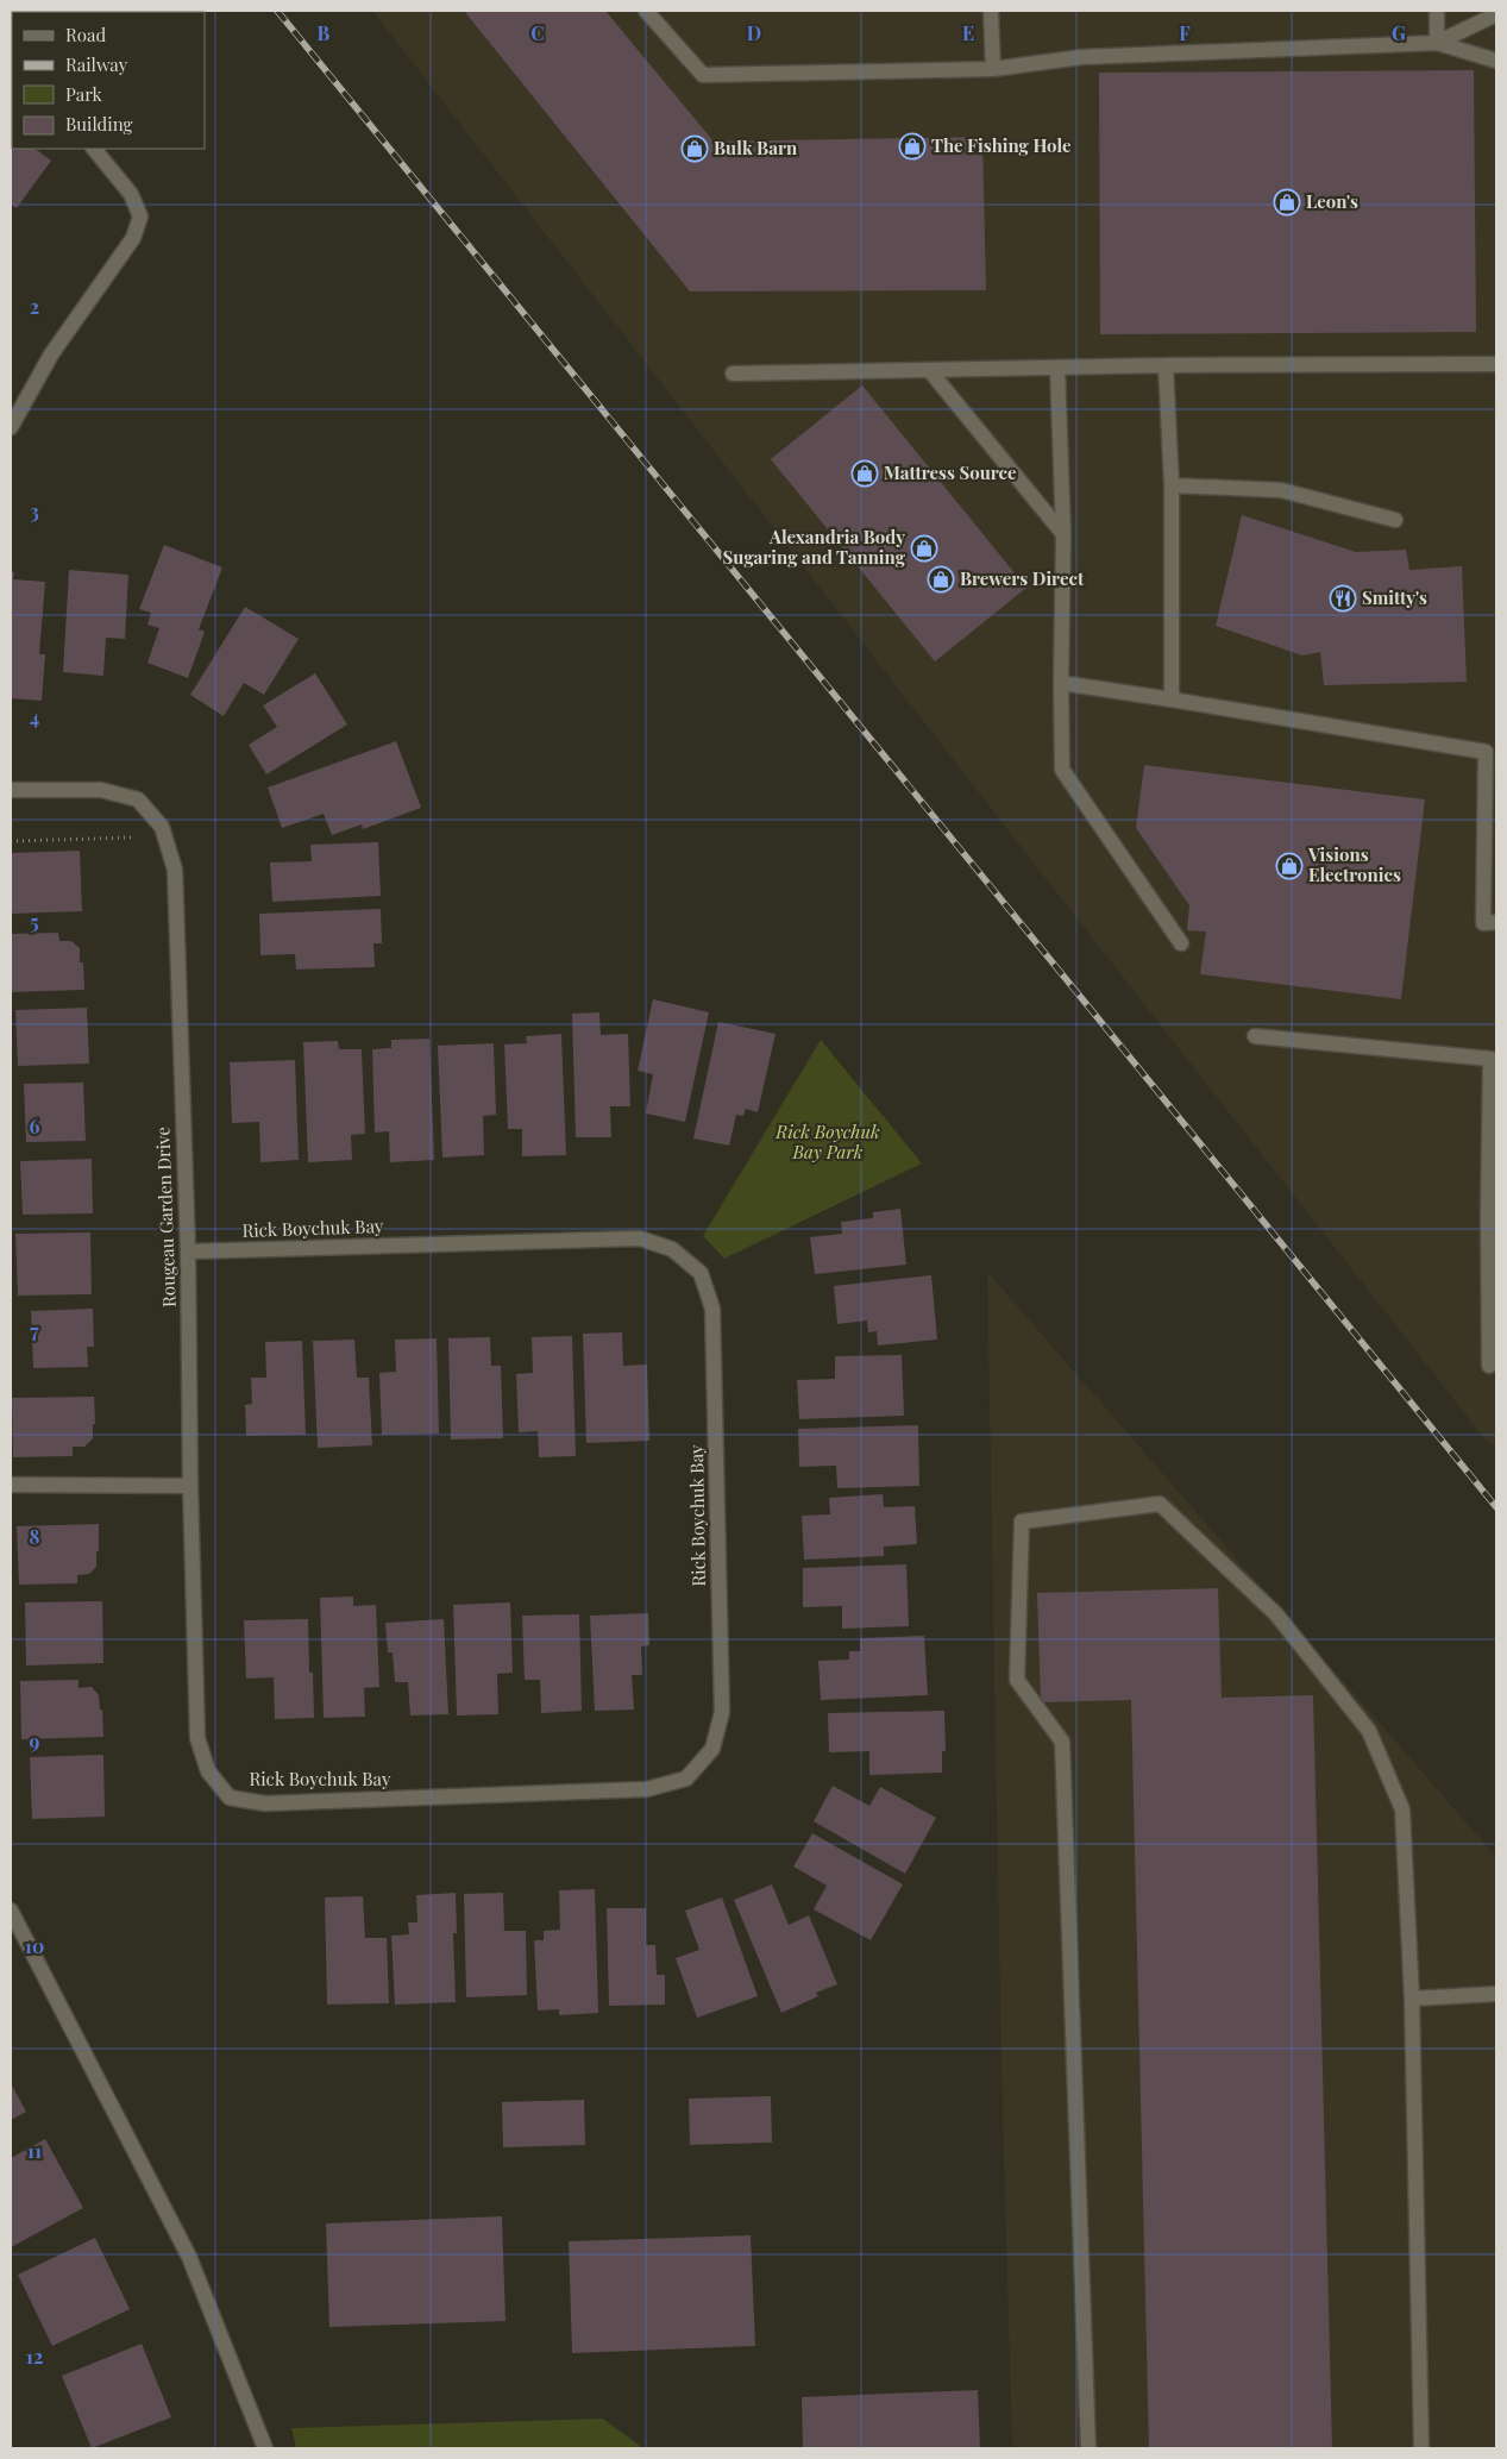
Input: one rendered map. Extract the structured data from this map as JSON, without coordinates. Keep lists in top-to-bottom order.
{
  "streets": {
    "street": ["Rougeau Garden Drive", "Rick Boychuk Bay"]
  },
  "crossings": [
    ["Rougeau Garden Drive", "Rick Boychuk Bay"]
  ],
  "parks": ["Rick Boychuk Bay Park"],
  "places": {
    "shop": [
      "The Fishing Hole",
      "Bulk Barn",
      "Leon's",
      "Mattress Source",
      "Alexandria Body Sugaring and Tanning",
      "Brewers Direct",
      "Visions Electronics"
    ],
    "restaurant": ["Smitty's"]
  },
  "legend": [
    "Road",
    "Railway",
    "Park",
    "Building"
  ],
  "grid": {
    "columns": [
      "B",
      "C",
      "D",
      "E",
      "F",
      "G"
    ],
    "rows": [
      "2",
      "3",
      "4",
      "5",
      "6",
      "7",
      "8",
      "9",
      "10",
      "11",
      "12"
    ]
  }
}
